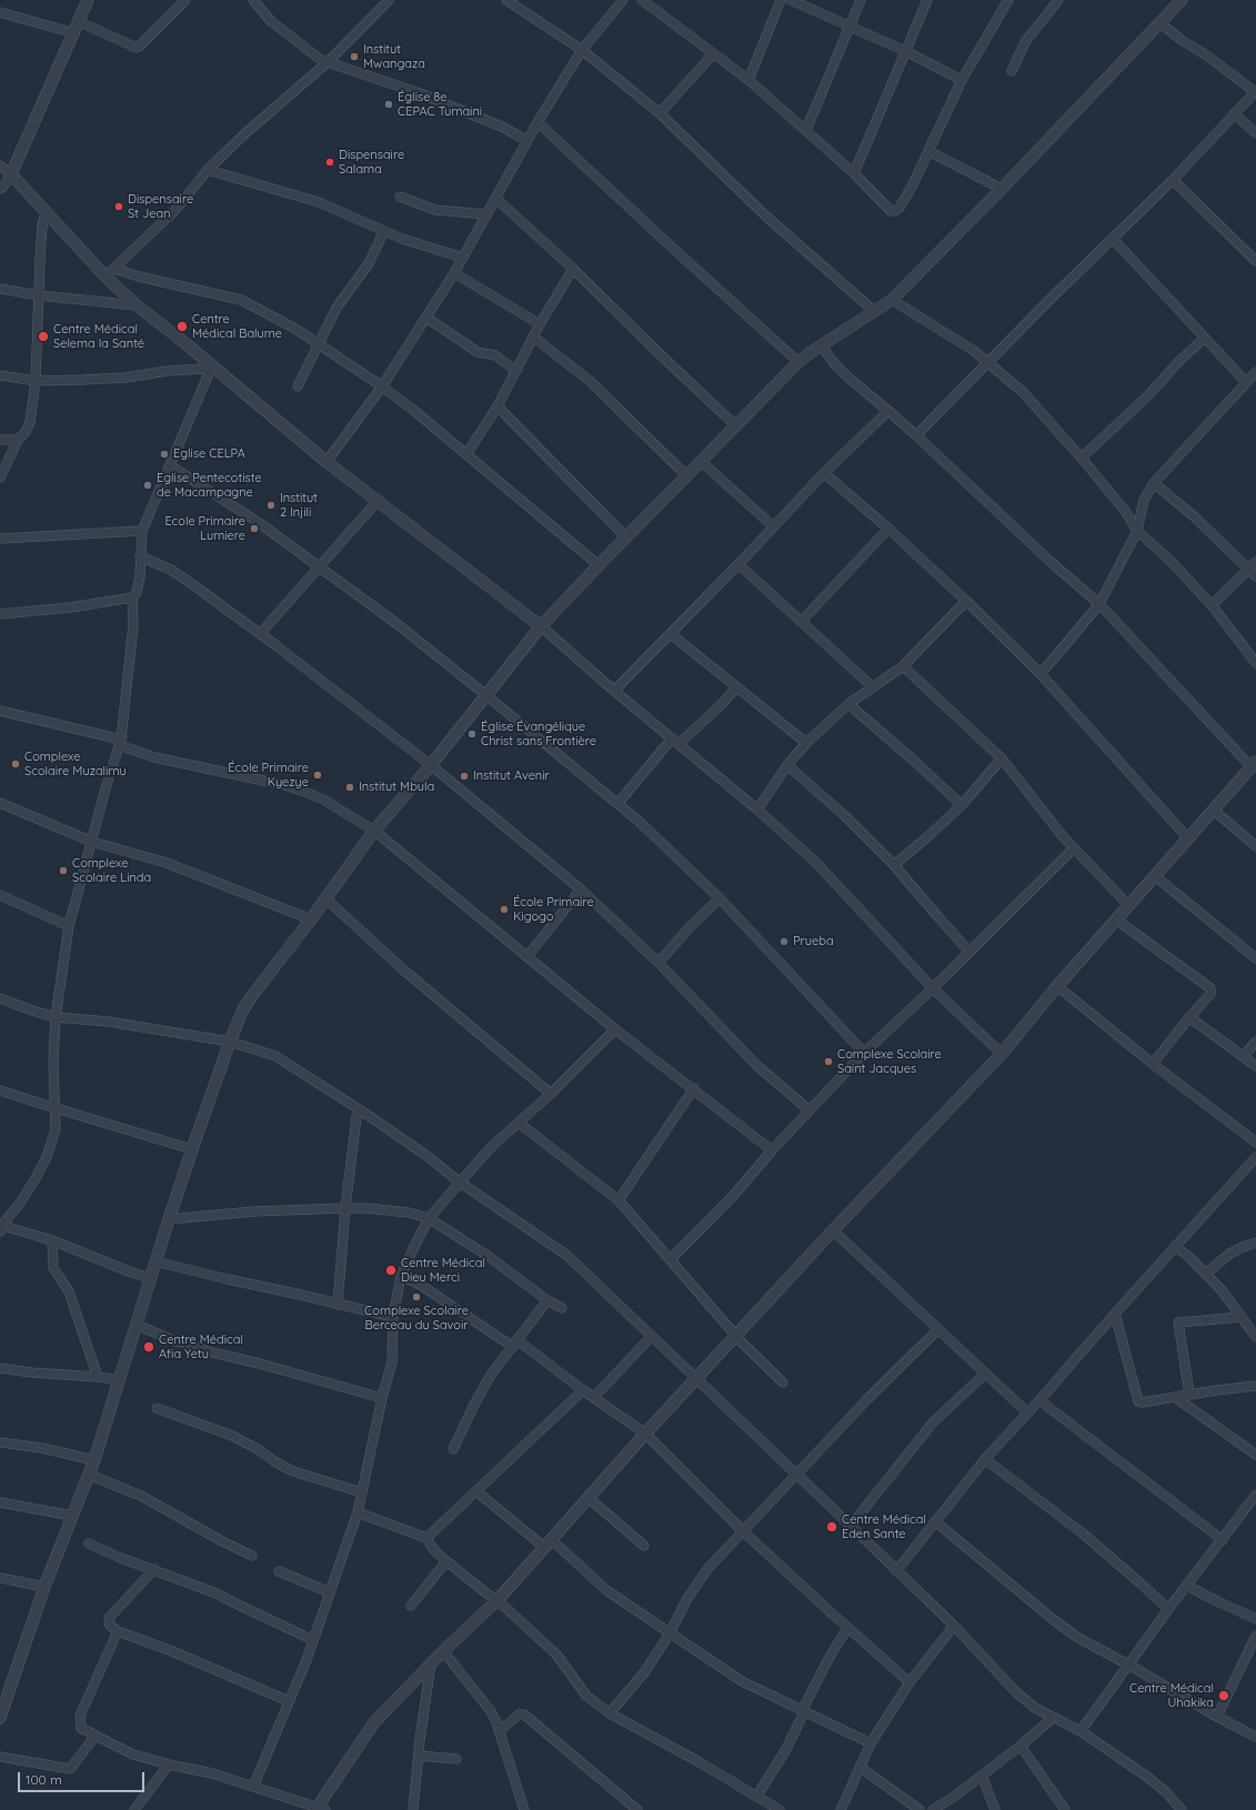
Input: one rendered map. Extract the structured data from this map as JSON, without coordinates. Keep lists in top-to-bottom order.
{
  "places": [
    "Institut Mwangaza",
    "Église 8e CEPAC Tumaini",
    "Dispensaire Salama",
    "Dispensaire St Jean",
    "Centre Médical Balume",
    "Centre Médical Selema la Santé",
    "Eglise CELPA",
    "Eglise Pentecotiste de Macampagne",
    "Institut 2 Injili",
    "Ecole Primaire Lumiere",
    "Église Évangélique Christ sans Frontière",
    "Complexe Scolaire Muzalimu",
    "École Primaire Kyezye",
    "Institut Avenir",
    "Institut Mbula",
    "Complexe Scolaire Linda",
    "École Primaire Kigogo",
    "Prueba",
    "Complexe Scolaire Saint Jacques",
    "Centre Médical Dieu Merci",
    "Complexe Scolaire Berceau du Savoir",
    "Centre Médical Afia Yetu",
    "Centre Médical Eden Sante",
    "Centre Médical Uhakika"
  ],
  "scale_bar": "100 m"
}
